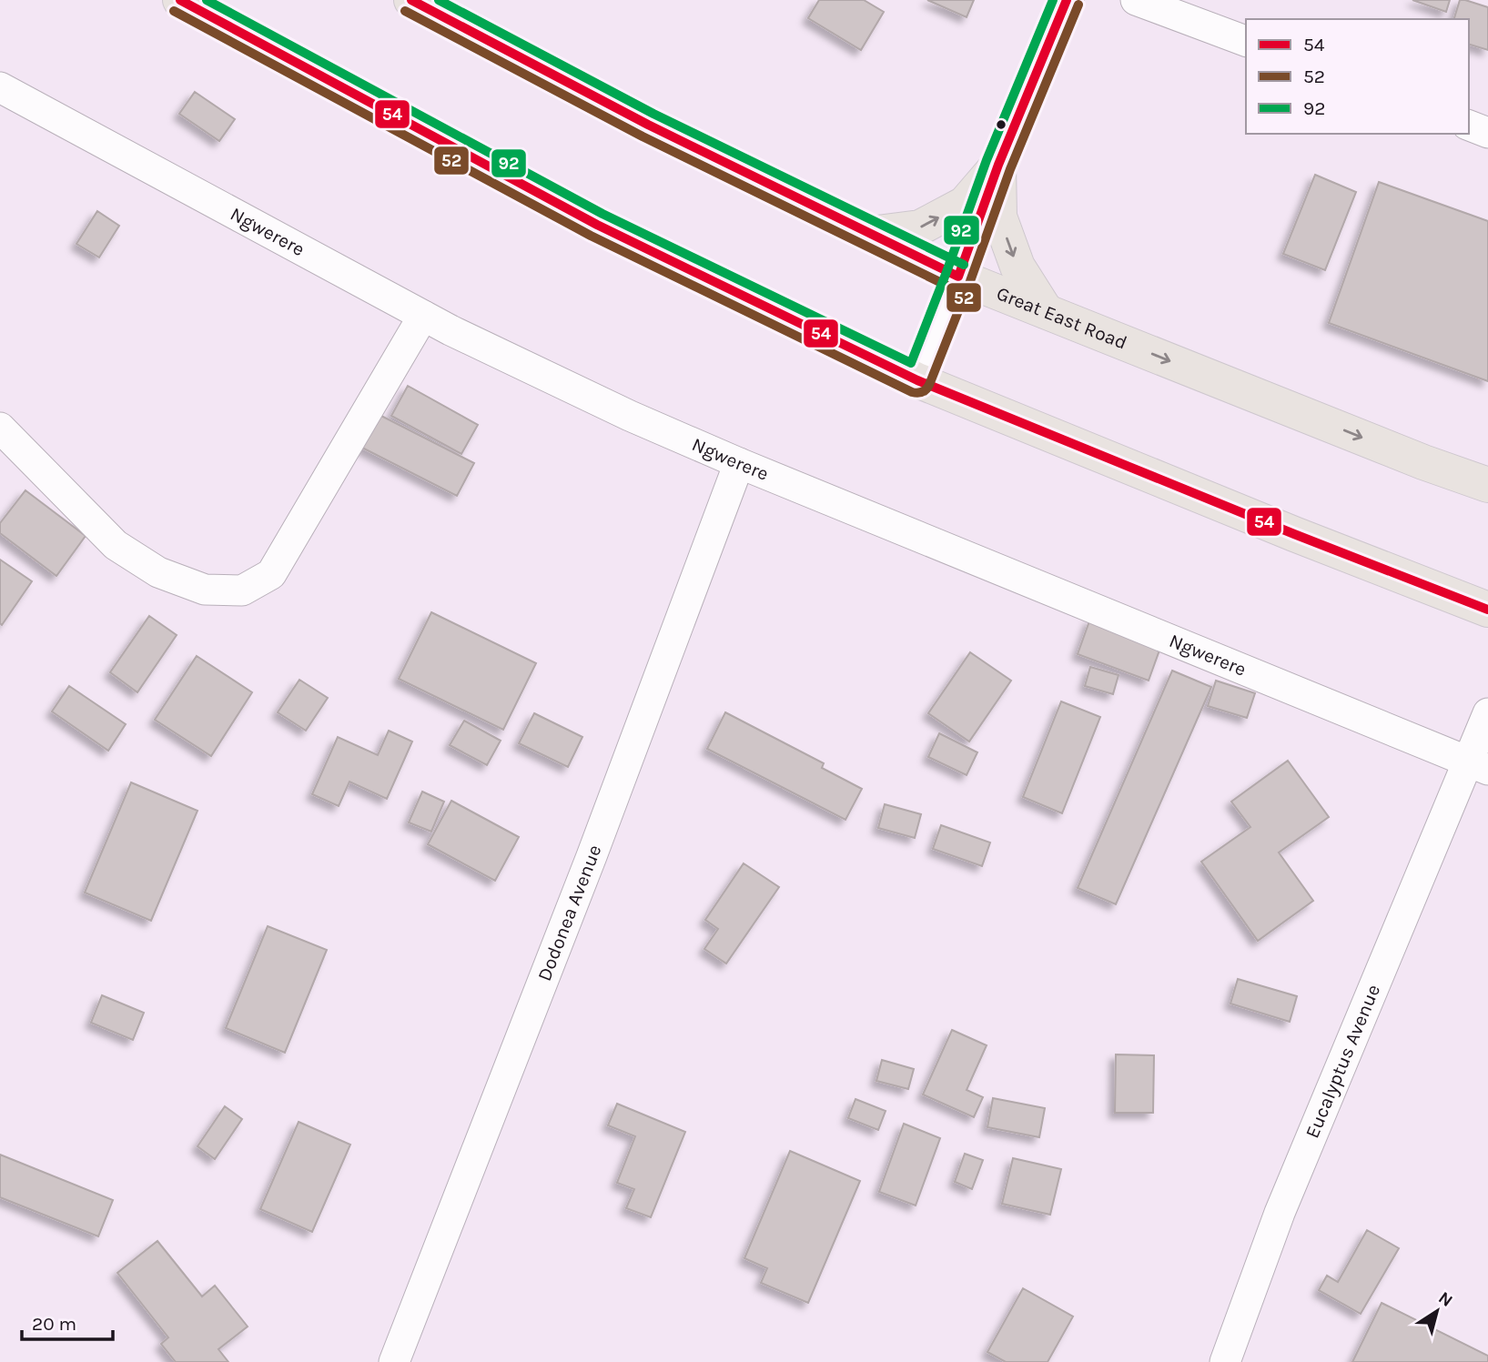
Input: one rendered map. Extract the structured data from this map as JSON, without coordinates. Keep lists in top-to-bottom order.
{
  "streets": {
    "main road": ["Great East Road"],
    "street": ["Ngwerere", "Dodonea Avenue", "Eucalyptus Avenue"]
  },
  "crossings": [
    ["Ngwerere", "Dodonea Avenue"],
    ["Ngwerere", "Eucalyptus Avenue"]
  ],
  "lines": ["transit line 54", "transit line 92", "transit line 52"],
  "legend": ["54", "52", "92"],
  "scale_bar": "20 m",
  "north": "top right"
}
